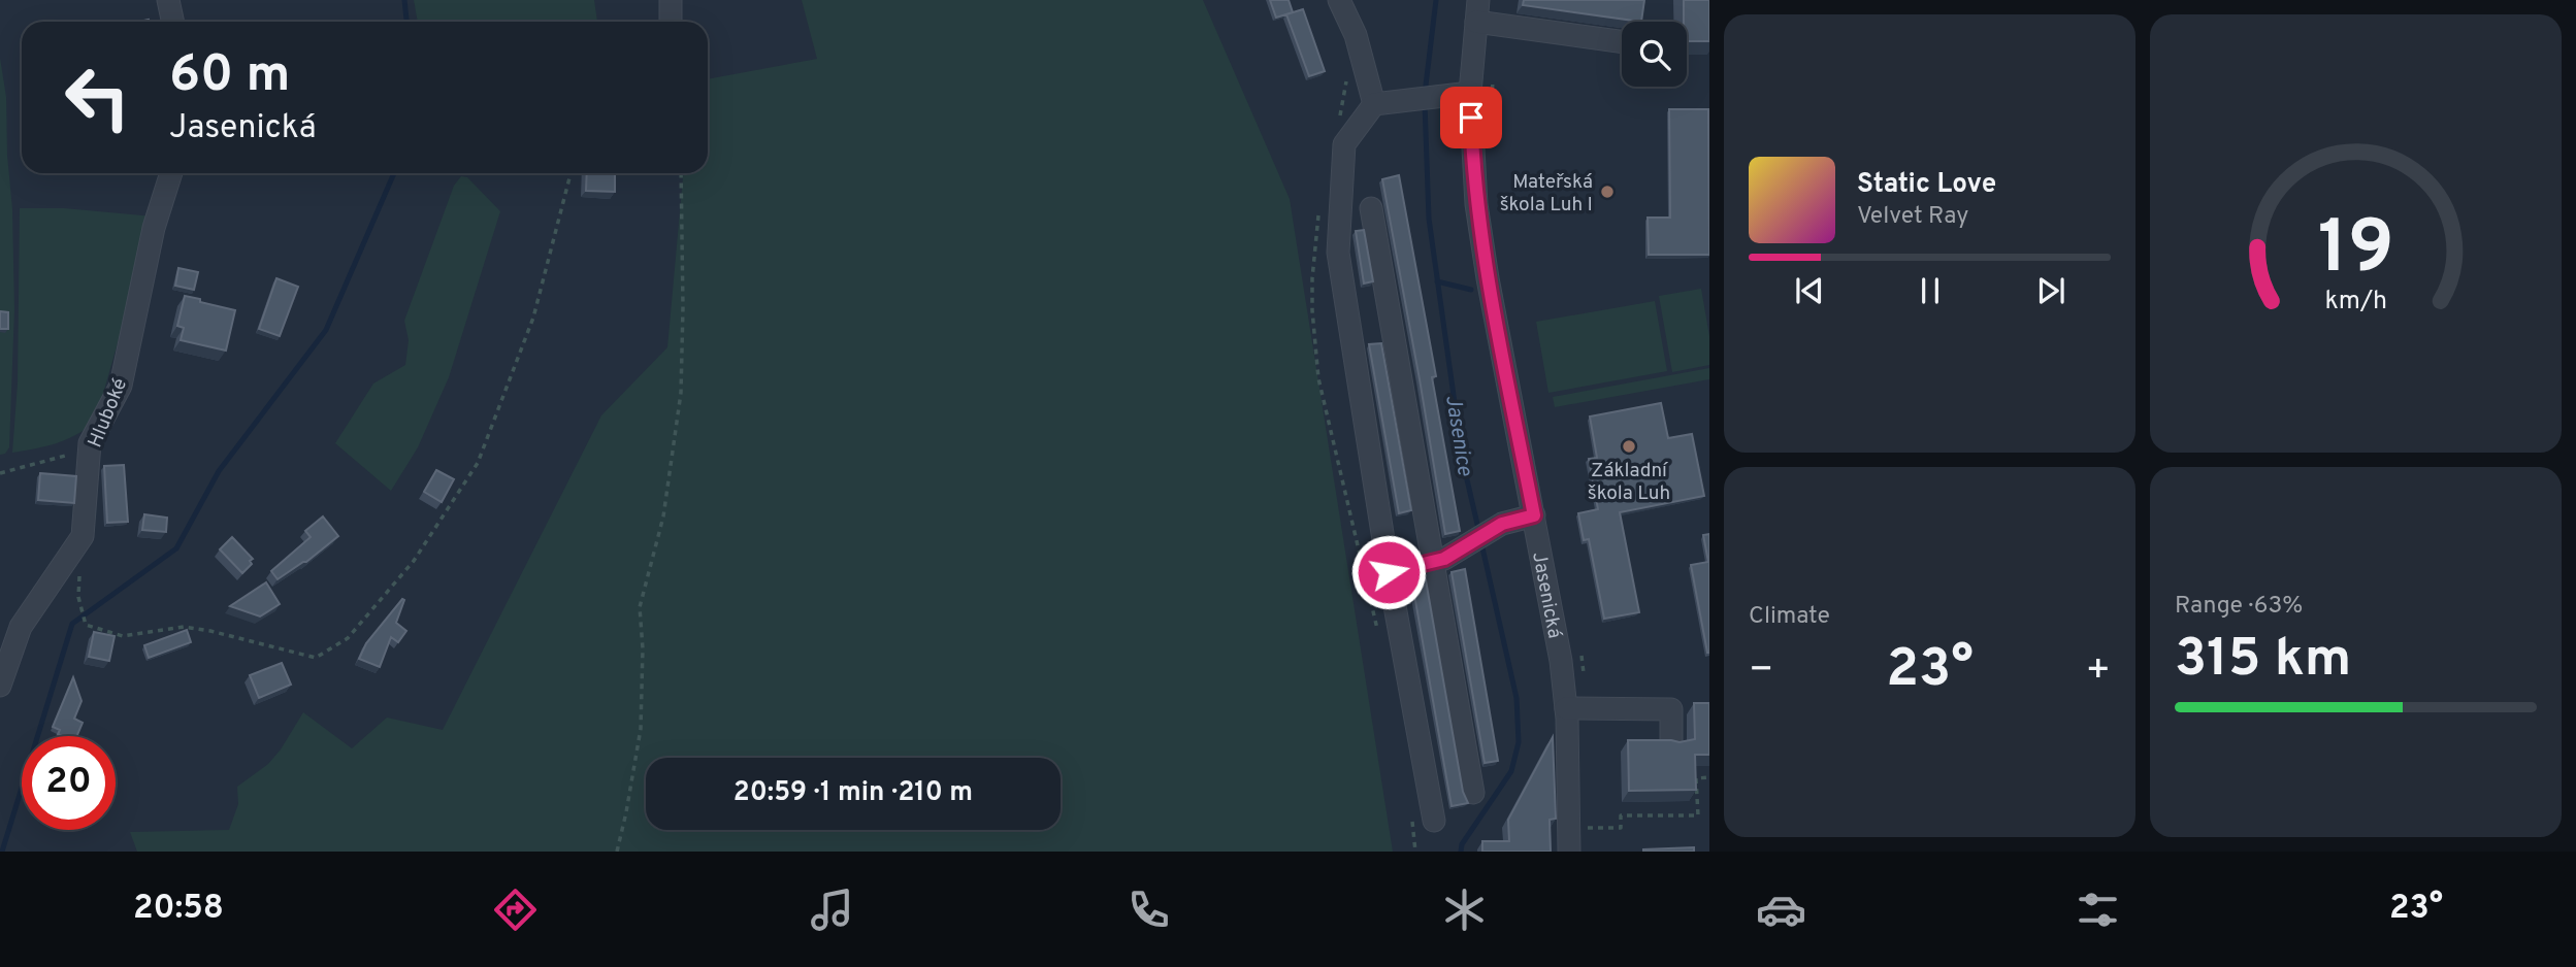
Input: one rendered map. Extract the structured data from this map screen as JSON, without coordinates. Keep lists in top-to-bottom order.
{
  "streets": {
    "street": ["Hluboké", "Jasenická"]
  },
  "water": ["Jasenice"],
  "places": ["Mateřská škola Luh I", "Základní škola Luh"],
  "page": {
    "turn": ["60 m", "Jasenická"],
    "song": ["Static Love", "Velvet Ray"],
    "tile": [
      "Climate",
      ["Range · 63%", "315 km"]
    ],
    "heat": ["−", "23°", "+"],
    "limit": "20",
    "trip": "20:59 · 1 min · 210 m",
    "tabs": ["20:58", "23°"],
    "gauge": ["19", "km/h"]
  }
}
